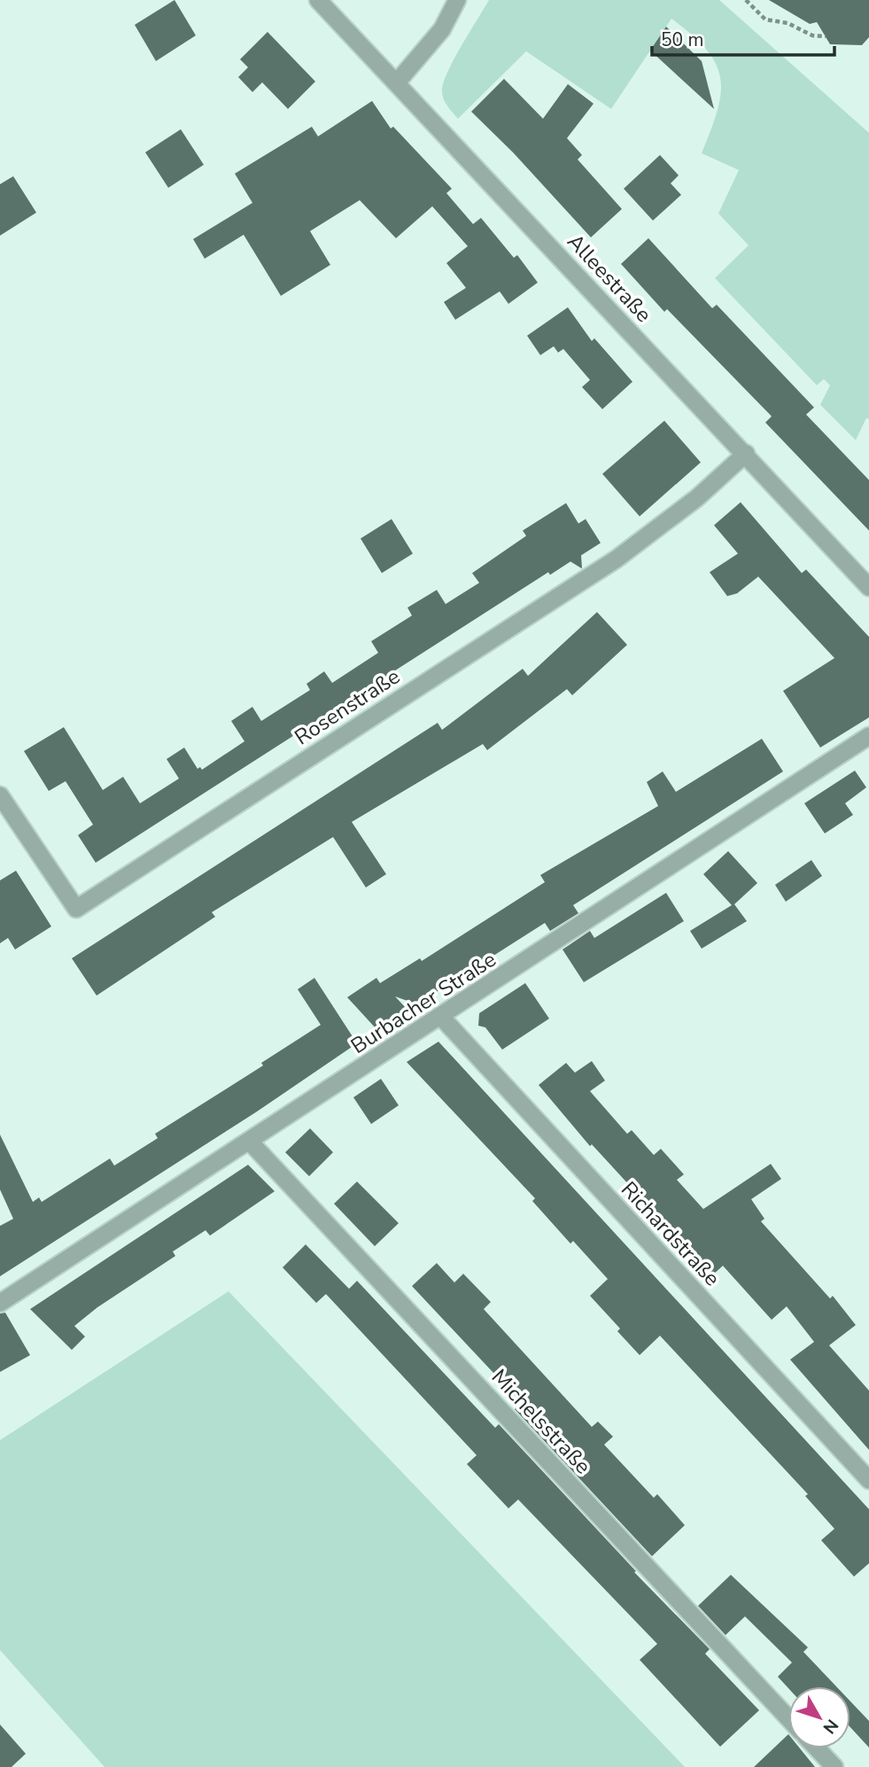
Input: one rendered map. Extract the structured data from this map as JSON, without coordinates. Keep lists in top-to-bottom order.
{
  "streets": {
    "street": [
      "Alleestraße",
      "Rosenstraße",
      "Burbacher Straße",
      "Richardstraße",
      "Michelsstraße"
    ]
  },
  "crossings": [
    ["Alleestraße", "Rosenstraße"],
    ["Burbacher Straße", "Richardstraße"],
    ["Burbacher Straße", "Michelsstraße"]
  ],
  "scale_bar": "50 m",
  "north": "bottom right"
}
